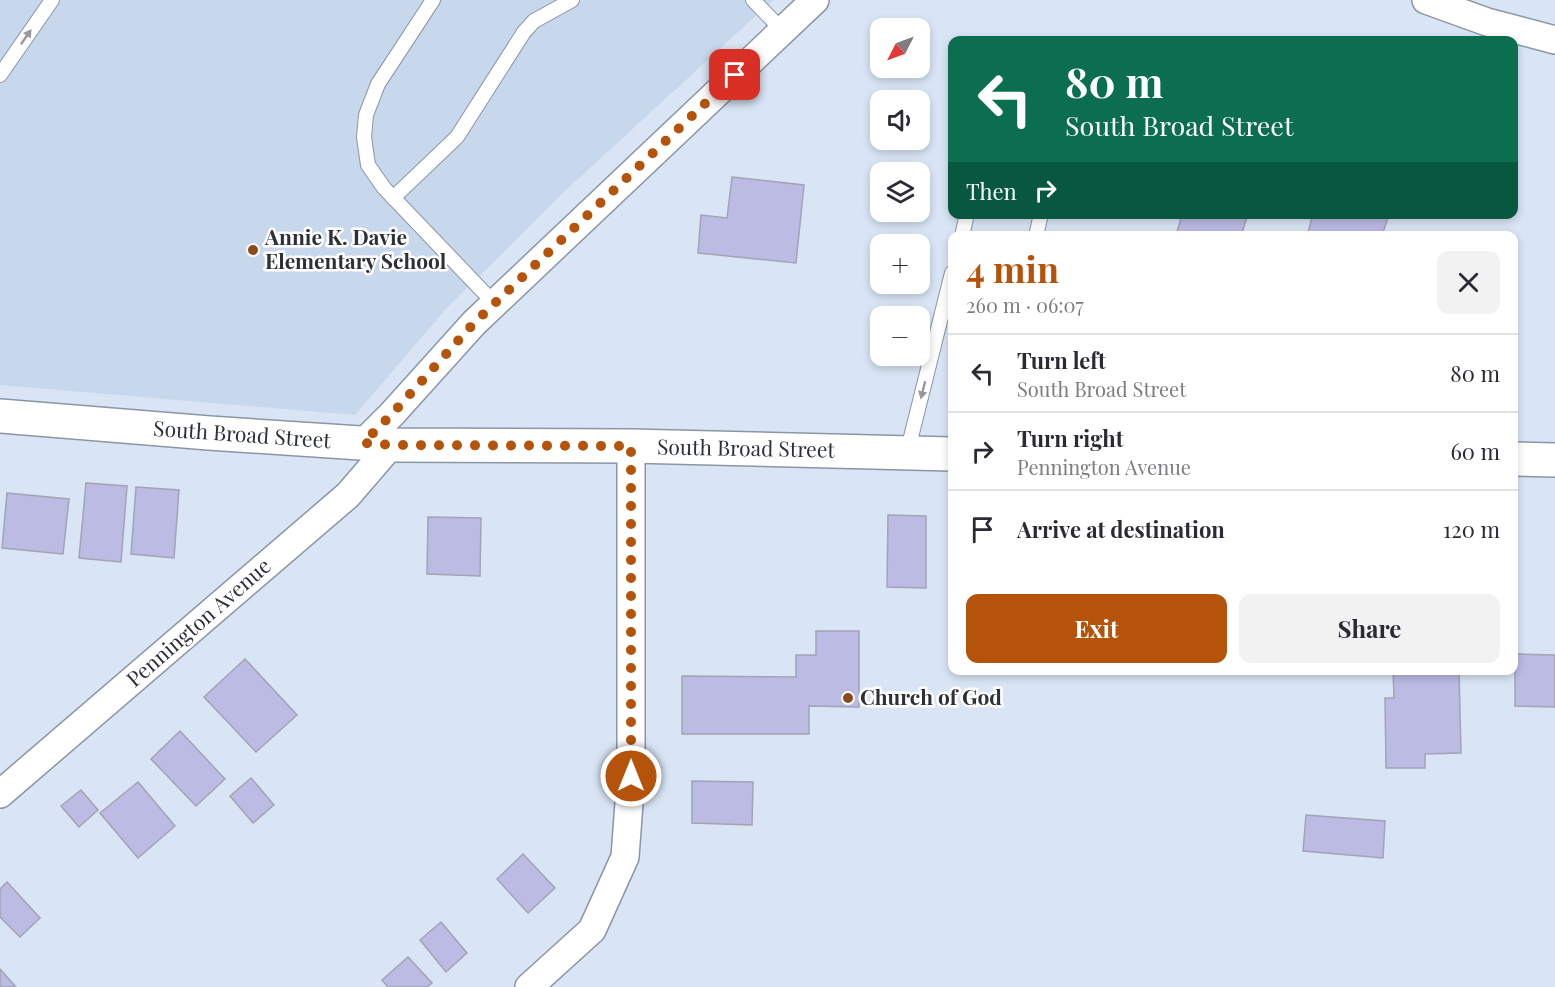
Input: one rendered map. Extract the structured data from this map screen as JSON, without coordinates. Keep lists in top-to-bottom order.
{
  "streets": {
    "main road": ["South Broad Street"],
    "street": ["Pennington Avenue"]
  },
  "crossings": [
    ["South Broad Street", "Pennington Avenue"]
  ],
  "places": ["Annie K. Davie Elementary School", "Church of God"],
  "north": "bottom left",
  "page": {
    "map_buttons": ["+", "−"],
    "turn": ["80 m", "South Broad Street"],
    "then": "Then",
    "heading": ["4 min", "260 m · 06:07"],
    "list": [
      {
        "name": "Turn left",
        "note": "South Broad Street",
        "value": "80 m"
      },
      {
        "name": "Turn right",
        "note": "Pennington Avenue",
        "value": "60 m"
      },
      {
        "name": "Arrive at destination",
        "value": "120 m"
      }
    ],
    "buttons": ["Exit", "Share"]
  }
}
